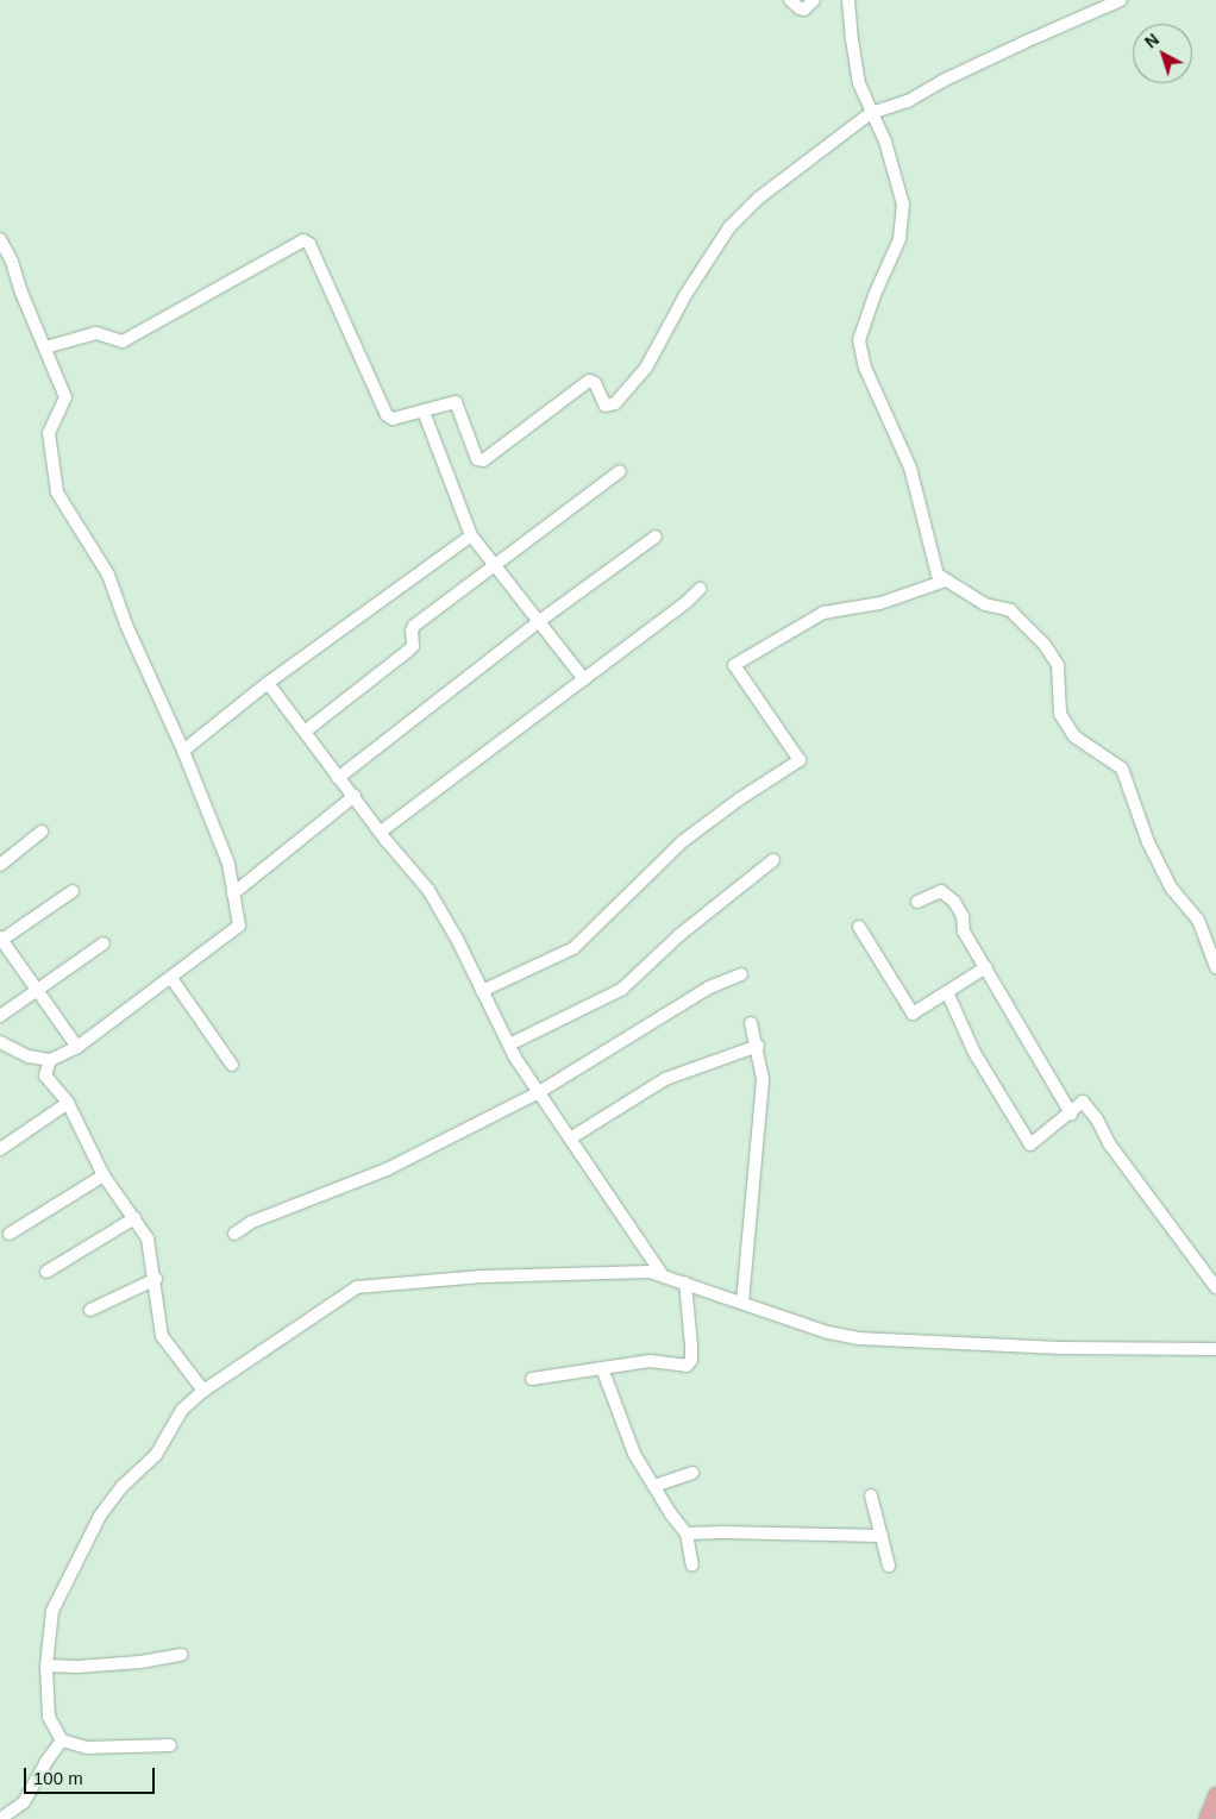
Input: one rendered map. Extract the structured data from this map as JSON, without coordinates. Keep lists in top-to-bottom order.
{
  "scale_bar": "100 m",
  "north": "top left"
}
